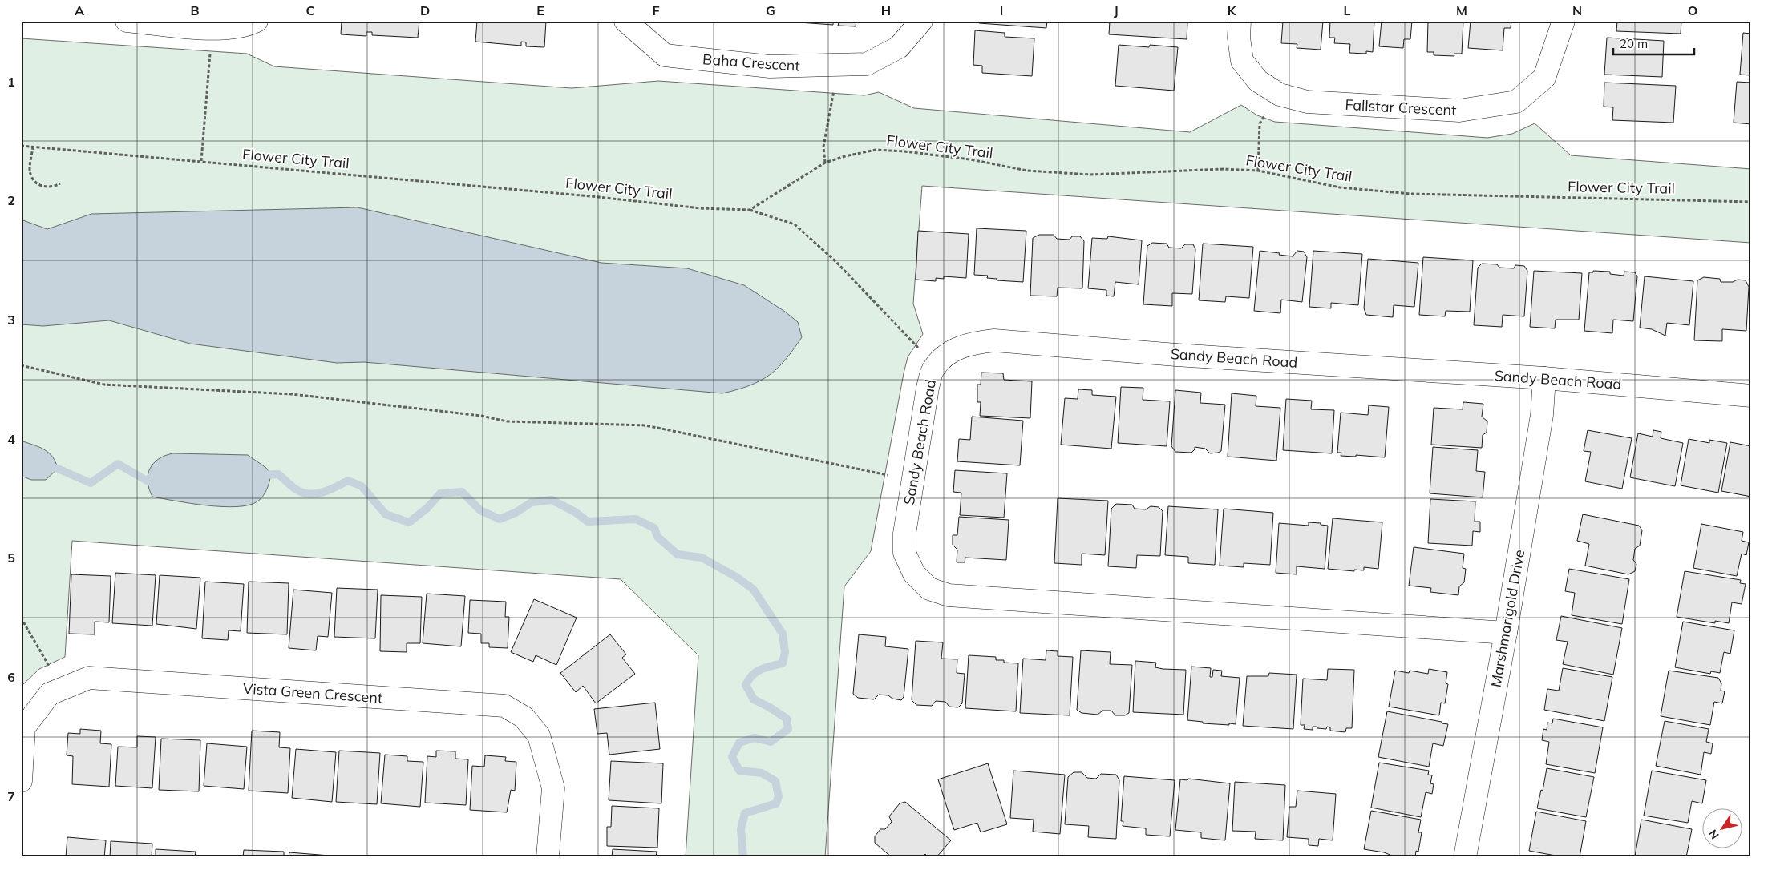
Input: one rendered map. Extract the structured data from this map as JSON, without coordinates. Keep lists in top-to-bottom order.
{
  "streets": {
    "street": [
      "Baha Crescent",
      "Fallstar Crescent",
      "Sandy Beach Road",
      "Marshmarigold Drive",
      "Vista Green Crescent"
    ],
    "path": ["Flower City Trail"]
  },
  "crossings": [
    ["Sandy Beach Road", "Marshmarigold Drive"]
  ],
  "scale_bar": "20 m",
  "north": "bottom left",
  "grid": {
    "columns": [
      "A",
      "B",
      "C",
      "D",
      "E",
      "F",
      "G",
      "H",
      "I",
      "J",
      "K",
      "L",
      "M",
      "N",
      "O"
    ],
    "rows": [
      "1",
      "2",
      "3",
      "4",
      "5",
      "6",
      "7"
    ]
  }
}
